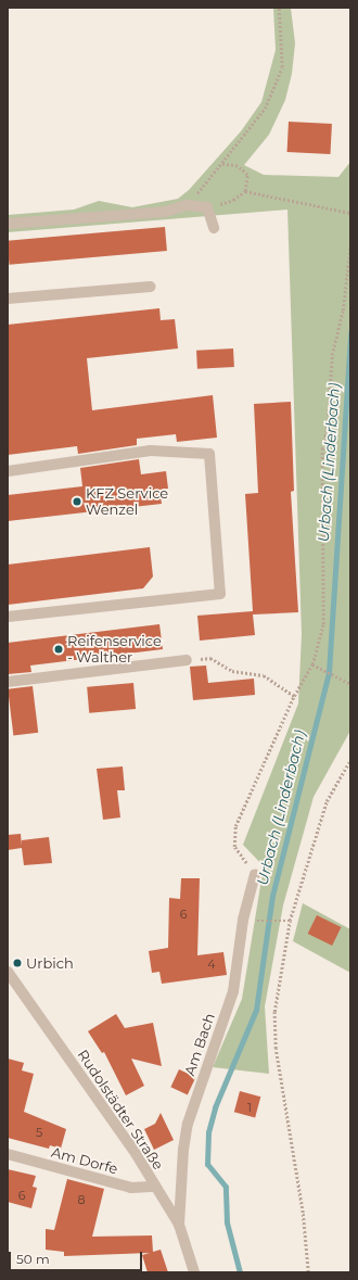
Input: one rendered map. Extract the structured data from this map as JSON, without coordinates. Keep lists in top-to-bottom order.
{
  "streets": {
    "street": ["Am Bach", "Rudolstädter Straße", "Am Dorfe"]
  },
  "crossings": [
    ["Am Bach", "Rudolstädter Straße"],
    ["Rudolstädter Straße", "Am Dorfe"]
  ],
  "water": ["Urbach (Linderbach)"],
  "places": ["KFZ Service Wenzel", "Reifenservice - Walther", "Urbich"],
  "house_numbers": [
    "6",
    "4",
    "1",
    "5",
    "6",
    "8"
  ],
  "scale_bar": "50 m"
}
